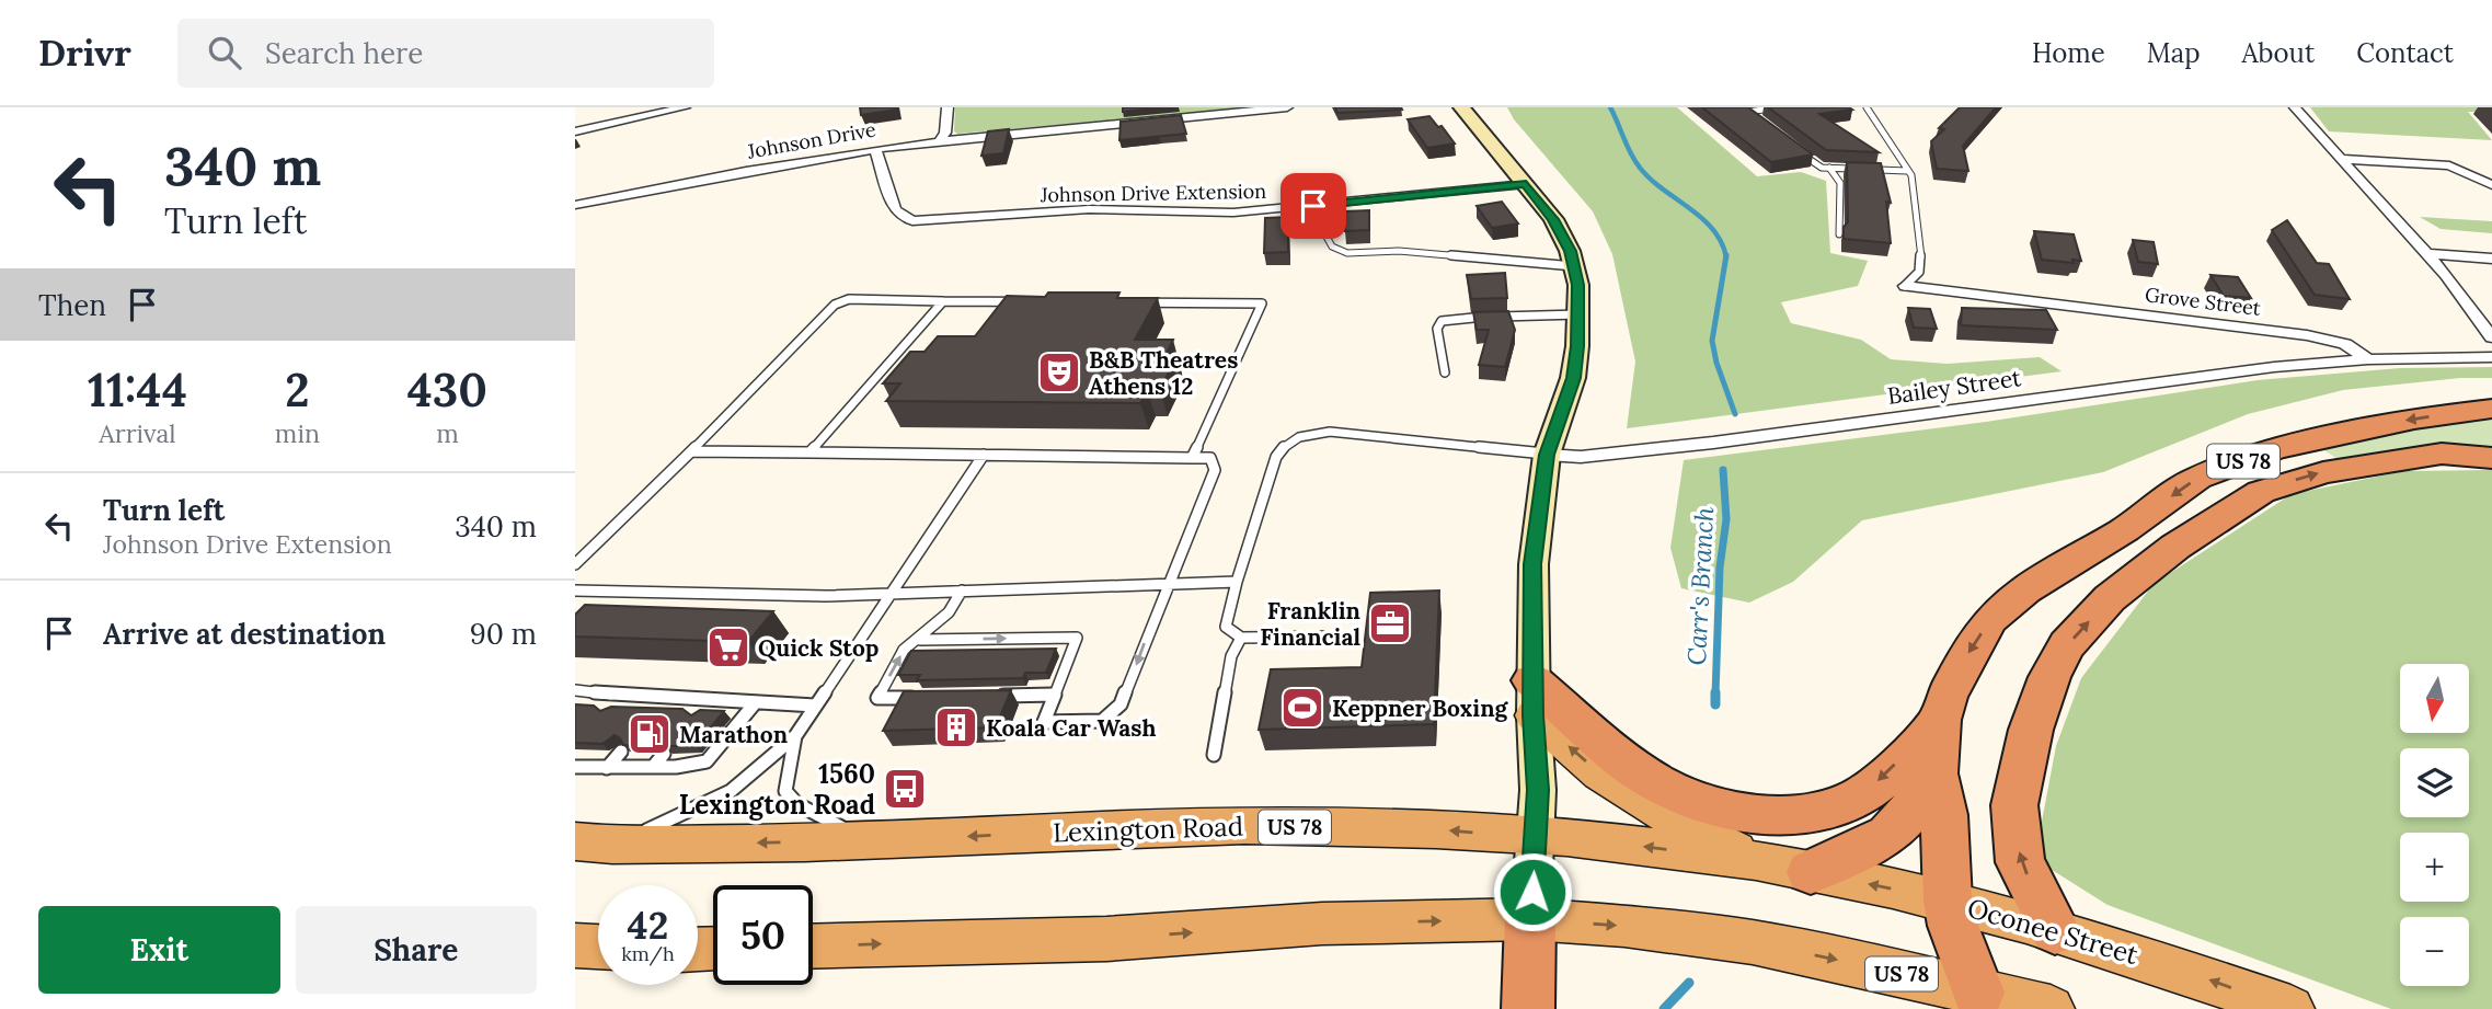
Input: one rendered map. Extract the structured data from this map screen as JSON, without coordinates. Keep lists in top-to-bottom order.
{
  "streets": {
    "highway": ["US 78", "Lexington Road", "Oconee Street"],
    "street": [
      "Johnson Drive",
      "Johnson Drive Extension",
      "Grove Street",
      "Bailey Street"
    ]
  },
  "crossings": [
    ["Johnson Drive", "Johnson Drive Extension"],
    ["Grove Street", "Bailey Street"],
    ["US 78", "Lexington Road"],
    ["US 78", "Oconee Street"],
    ["Lexington Road", "Oconee Street"]
  ],
  "water": ["Carr's Branch"],
  "places": {
    "theatre": ["B&B Theatres Athens 12"],
    "office": ["Franklin Financial"],
    "supermarket": ["Quick Stop"],
    "sports": ["Keppner Boxing"],
    "building": ["Koala Car Wash"],
    "fuel station": ["Marathon"],
    "bus stop": ["1560 Lexington Road"]
  },
  "north": "bottom",
  "page": {
    "header": "Drivr",
    "search": "Search here",
    "nav": [
      "Home",
      "Map",
      "About",
      "Contact"
    ],
    "turn": ["340 m", "Turn left"],
    "then": "Then",
    "eta": [
      "11:44",
      "Arrival",
      "2",
      "min",
      "430",
      "m"
    ],
    "list": [
      {
        "name": "Turn left",
        "note": "Johnson Drive Extension",
        "value": "340 m"
      },
      {
        "name": "Arrive at destination",
        "value": "90 m"
      }
    ],
    "map_buttons": ["+", "−"],
    "speed": "42 km/h",
    "limit": "50",
    "buttons": ["Exit", "Share"]
  }
}
